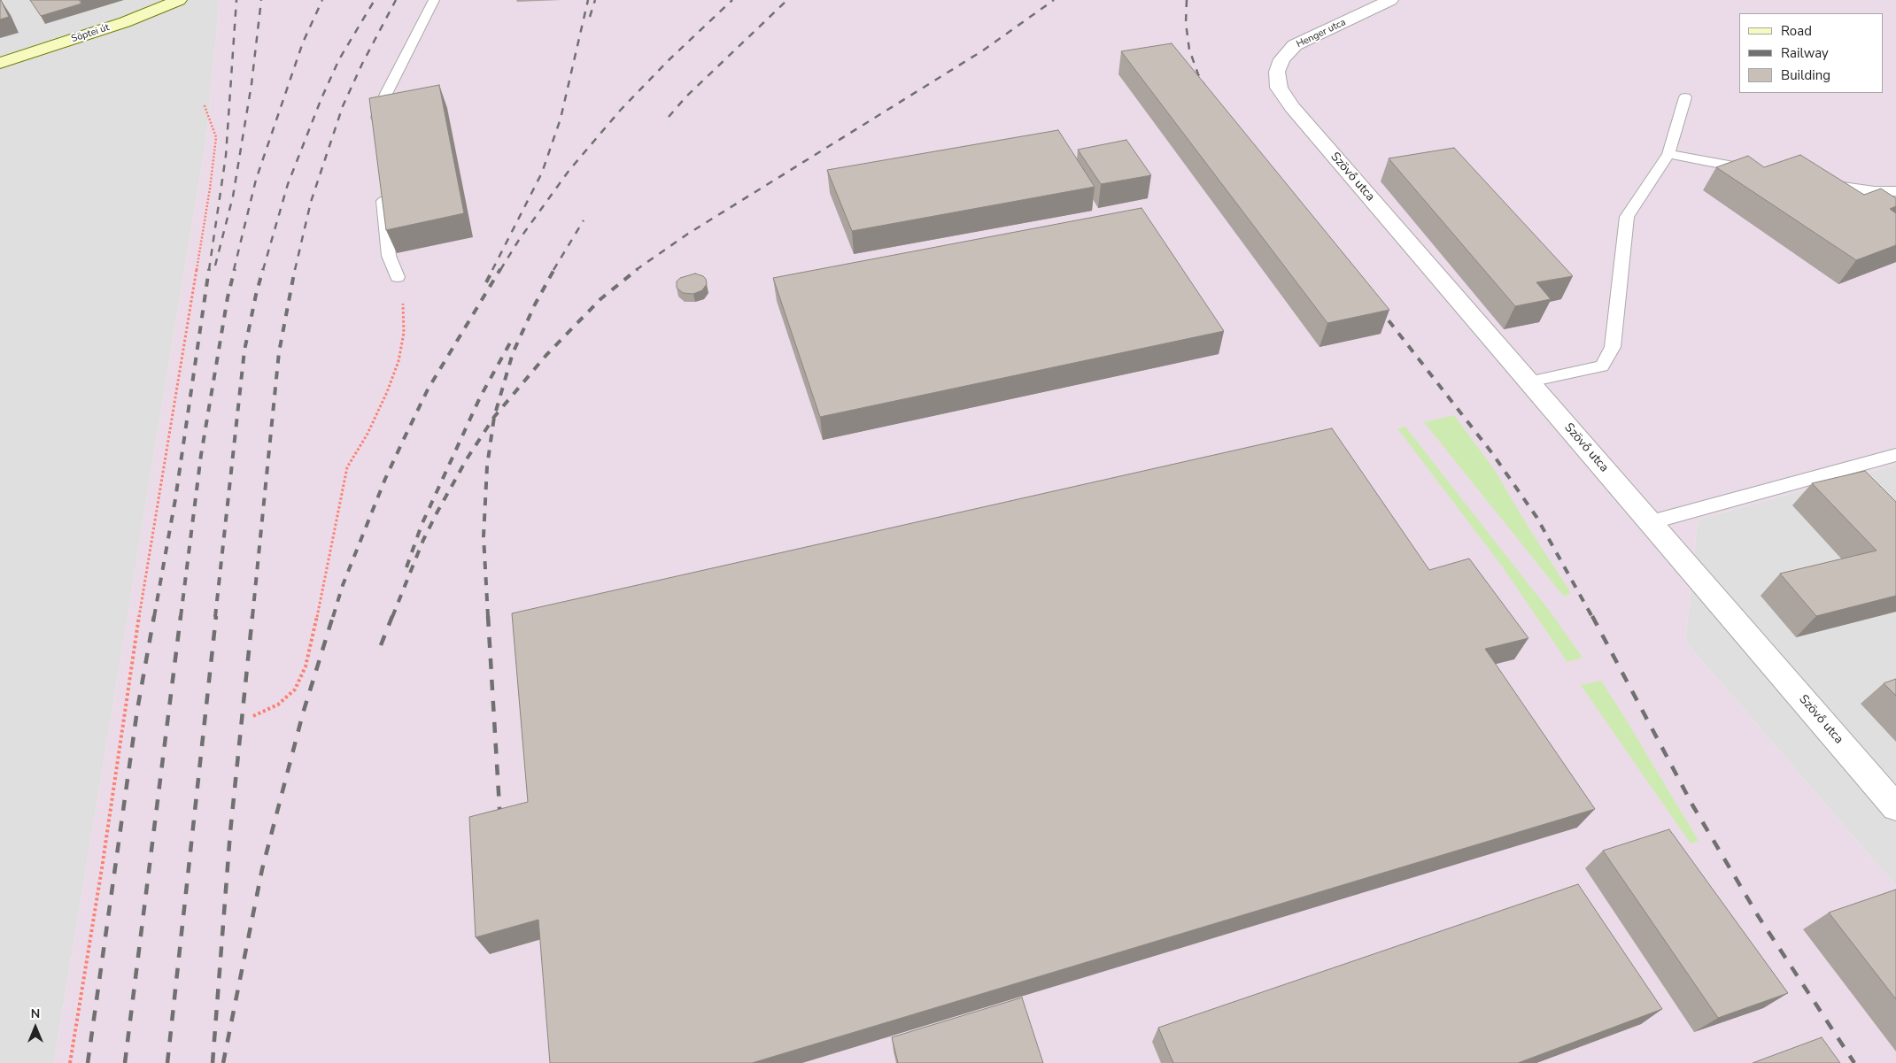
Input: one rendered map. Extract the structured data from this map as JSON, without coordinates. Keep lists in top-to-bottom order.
{
  "streets": {
    "street": ["Söptei út", "Henger utca", "Szövő utca"]
  },
  "crossings": [
    ["Henger utca", "Szövő utca"]
  ],
  "legend": ["Road", "Railway", "Building"],
  "north": "top"
}
